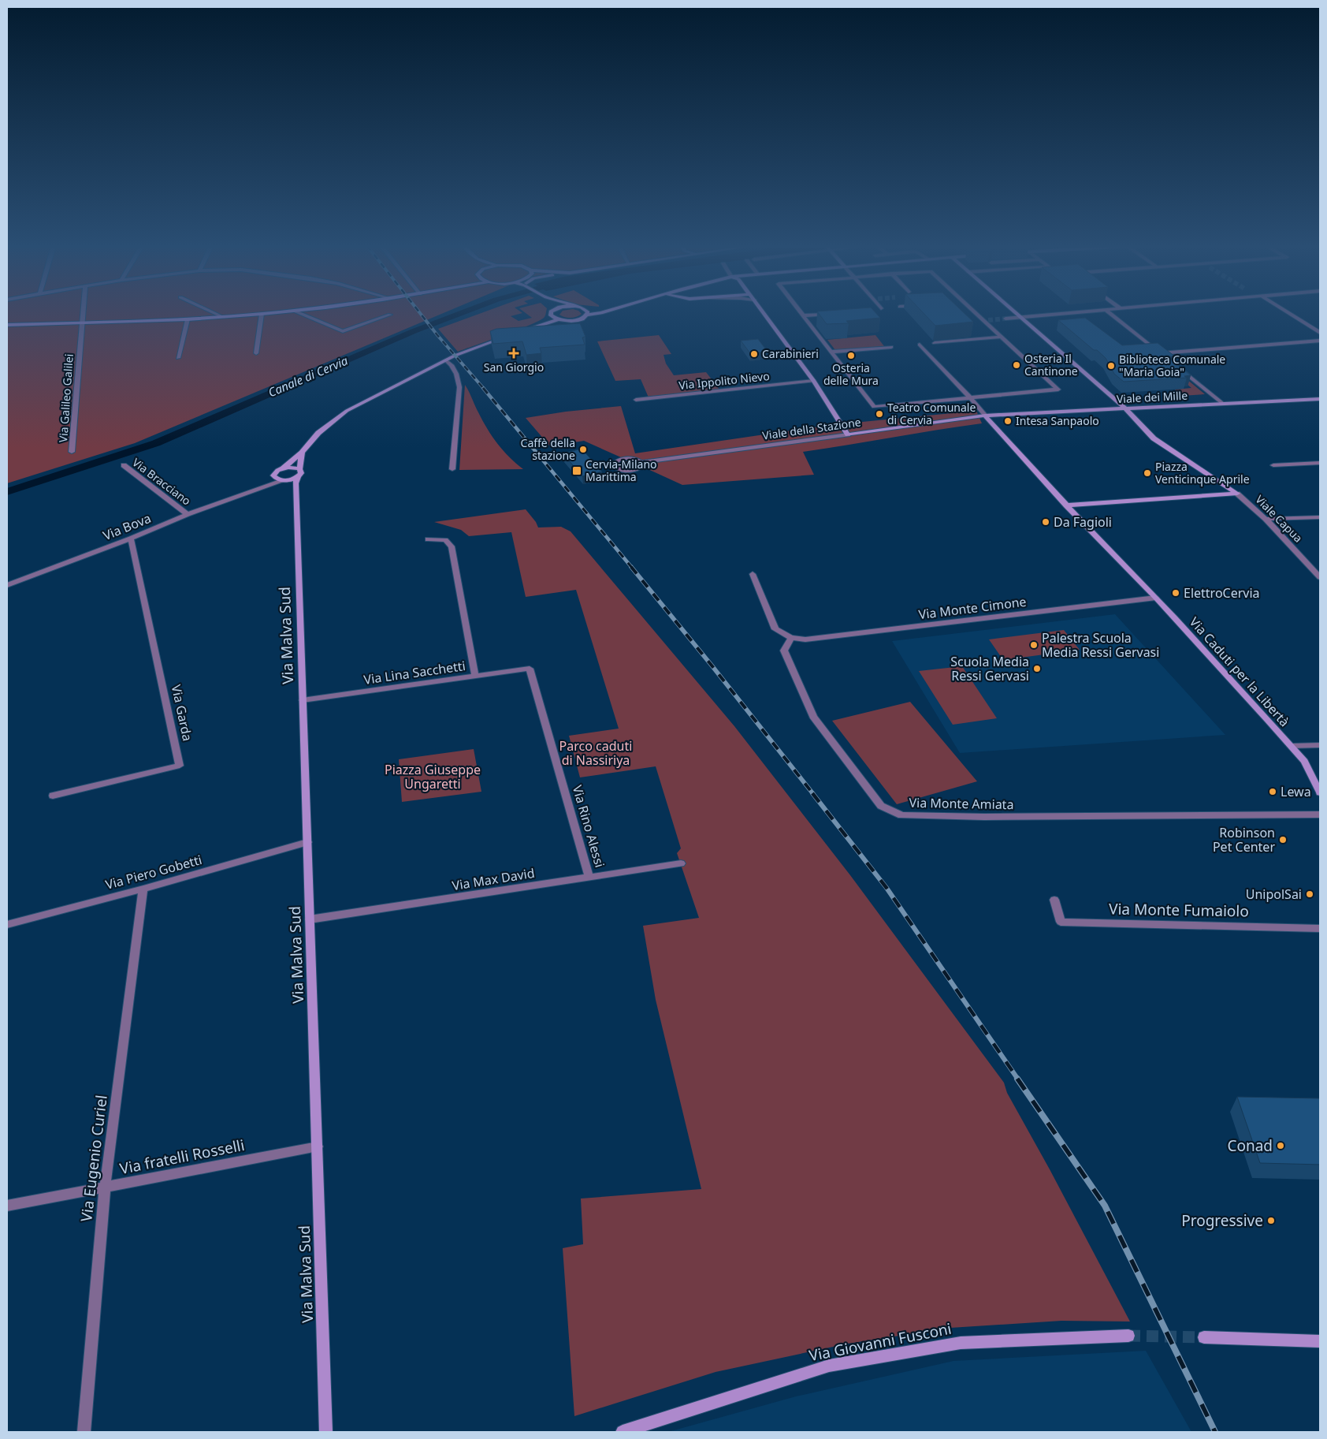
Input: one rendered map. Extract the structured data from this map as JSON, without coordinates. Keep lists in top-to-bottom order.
{
  "streets": {
    "street": [
      "Via Ippolito Nievo",
      "Viale dei Mille",
      "Via Galileo Galilei",
      "Viale della Stazione",
      "Via Bracciano",
      "Viale Capua",
      "Via Bova",
      "Via Monte Cimone",
      "Via Malva Sud",
      "Via Caduti per la Libertà",
      "Via Lina Sacchetti",
      "Via Garda",
      "Via Monte Amiata",
      "Via Rino Alessi",
      "Via Piero Gobetti",
      "Via Max David",
      "Via Monte Fumaiolo",
      "Via fratelli Rosselli",
      "Via Eugenio Curiel",
      "Via Giovanni Fusconi"
    ]
  },
  "crossings": [
    ["Viale dei Mille", "Viale della Stazione"],
    ["Viale dei Mille", "Viale Capua"],
    ["Viale dei Mille", "Via Caduti per la Libertà"],
    ["Viale della Stazione", "Via Caduti per la Libertà"],
    ["Via Bracciano", "Via Bova"],
    ["Via Bova", "Via Garda"],
    ["Via Monte Cimone", "Via Caduti per la Libertà"],
    ["Via Monte Cimone", "Via Monte Amiata"],
    ["Via Malva Sud", "Via Lina Sacchetti"],
    ["Via Malva Sud", "Via Piero Gobetti"],
    ["Via Malva Sud", "Via Max David"],
    ["Via Malva Sud", "Via fratelli Rosselli"],
    ["Via Lina Sacchetti", "Via Rino Alessi"],
    ["Via Rino Alessi", "Via Max David"],
    ["Via Piero Gobetti", "Via Eugenio Curiel"],
    ["Via fratelli Rosselli", "Via Eugenio Curiel"]
  ],
  "water": ["Canale di Cervia"],
  "parks": ["Parco caduti di Nassiriya", "Piazza Giuseppe Ungaretti"],
  "places": {
    "health": ["San Giorgio"],
    "other": [
      "Carabinieri",
      "Osteria delle Mura",
      "Osteria Il Cantinone",
      "Biblioteca Comunale \"Maria Goia\"",
      "Teatro Comunale di Cervia",
      "Intesa Sanpaolo",
      "Caffè della stazione",
      "Piazza Venticinque Aprile",
      "Da Fagioli",
      "ElettroCervia",
      "Palestra Scuola Media Ressi Gervasi",
      "Scuola Media Ressi Gervasi",
      "Lewa",
      "Robinson Pet Center",
      "UnipolSai",
      "Conad",
      "Progressive"
    ],
    "transit": ["Cervia-Milano Marittima"]
  }
}
